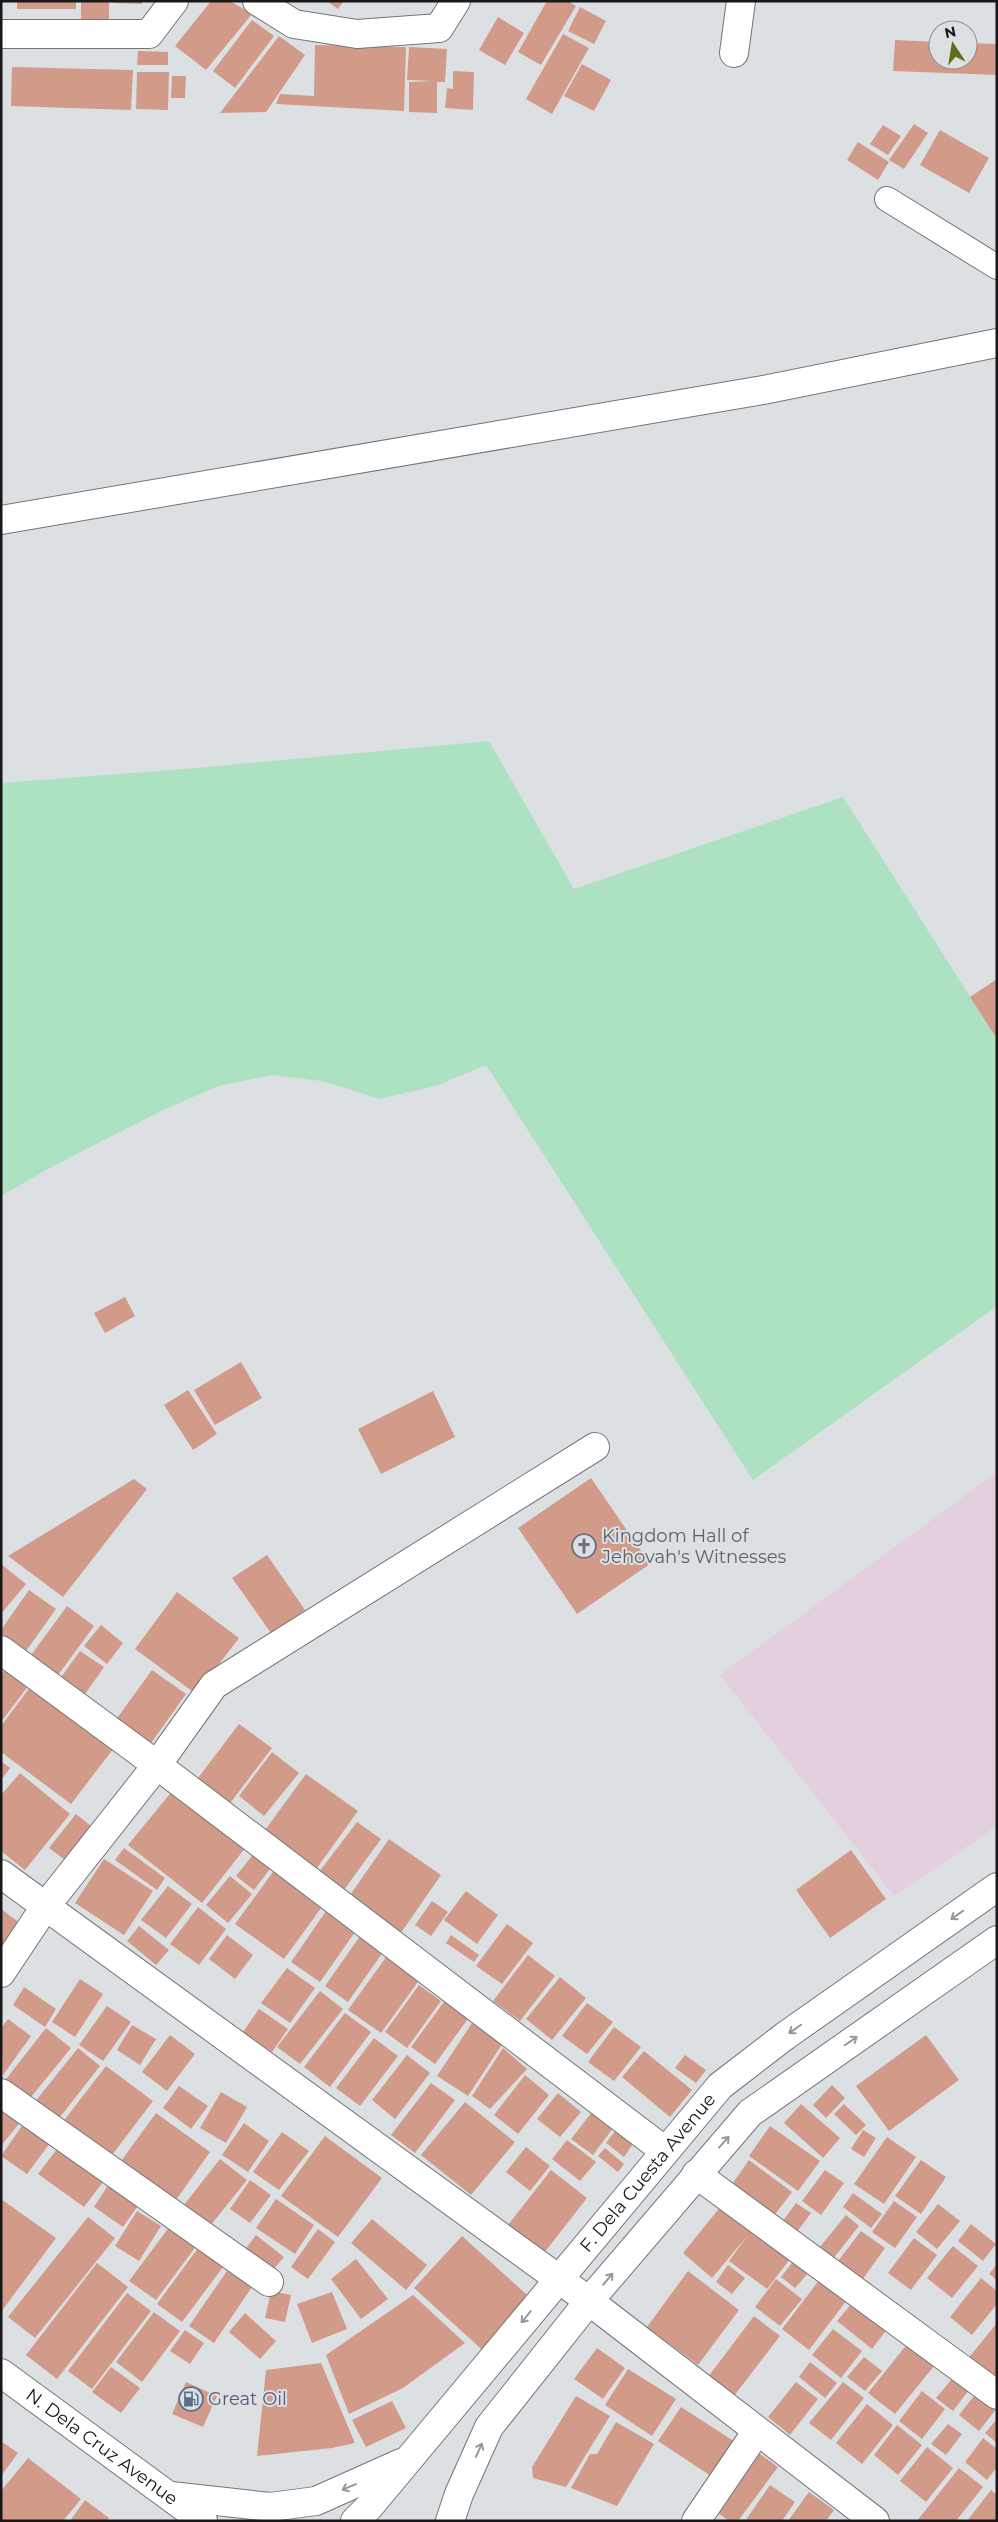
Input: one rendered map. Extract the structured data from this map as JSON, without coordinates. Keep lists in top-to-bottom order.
{
  "streets": {
    "street": ["F. Dela Cuesta Avenue", "N. Dela Cruz Avenue"]
  },
  "places": {
    "church": ["Kingdom Hall of Jehovah's Witnesses"],
    "fuel station": ["Great Oil"]
  },
  "north": "top"
}
